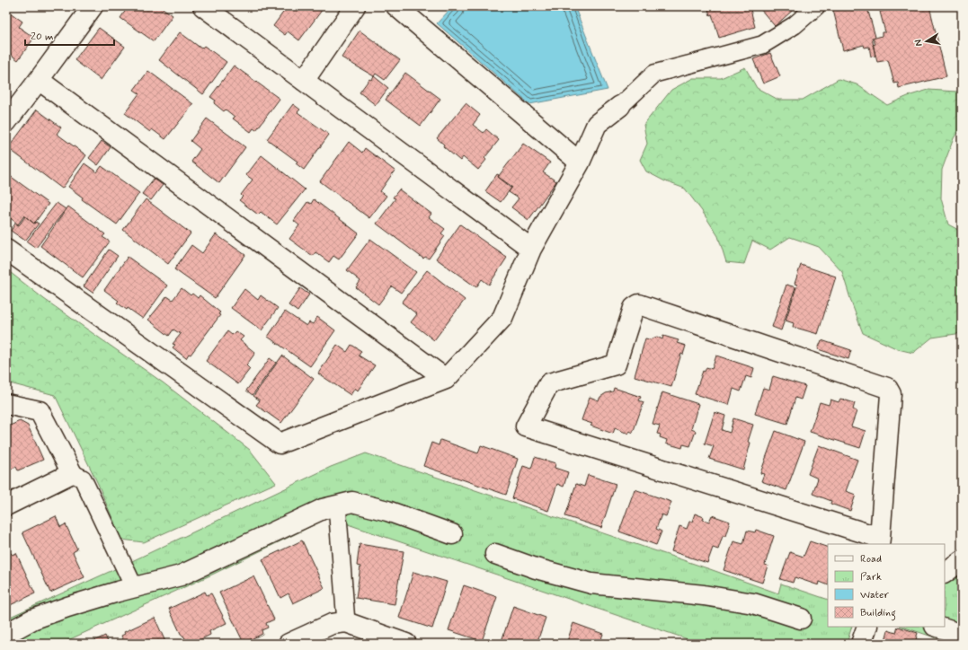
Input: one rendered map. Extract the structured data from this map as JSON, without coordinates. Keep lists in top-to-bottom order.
{
  "legend": [
    "Road",
    "Park",
    "Water",
    "Building"
  ],
  "scale_bar": "20 m",
  "north": "left"
}
